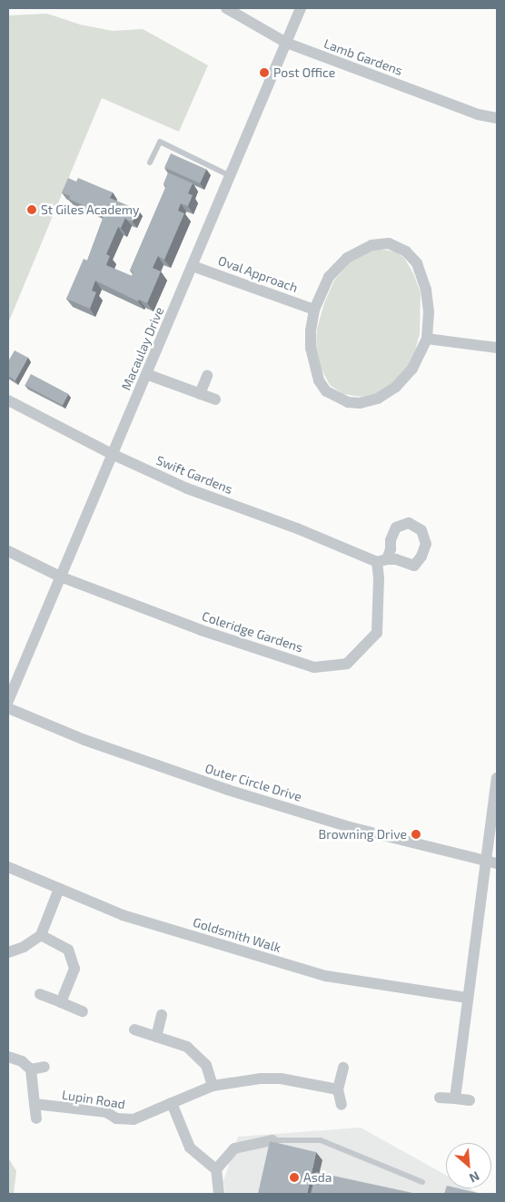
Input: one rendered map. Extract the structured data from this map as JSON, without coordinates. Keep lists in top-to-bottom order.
{
  "streets": {
    "street": [
      "Lamb Gardens",
      "Oval Approach",
      "Macaulay Drive",
      "Swift Gardens",
      "Coleridge Gardens",
      "Outer Circle Drive",
      "Goldsmith Walk",
      "Lupin Road"
    ]
  },
  "crossings": [
    ["Lamb Gardens", "Macaulay Drive"],
    ["Oval Approach", "Macaulay Drive"],
    ["Macaulay Drive", "Swift Gardens"],
    ["Macaulay Drive", "Coleridge Gardens"],
    ["Swift Gardens", "Coleridge Gardens"]
  ],
  "places": [
    "Post Office",
    "St Giles Academy",
    "Browning Drive",
    "Asda"
  ],
  "north": "bottom right"
}
